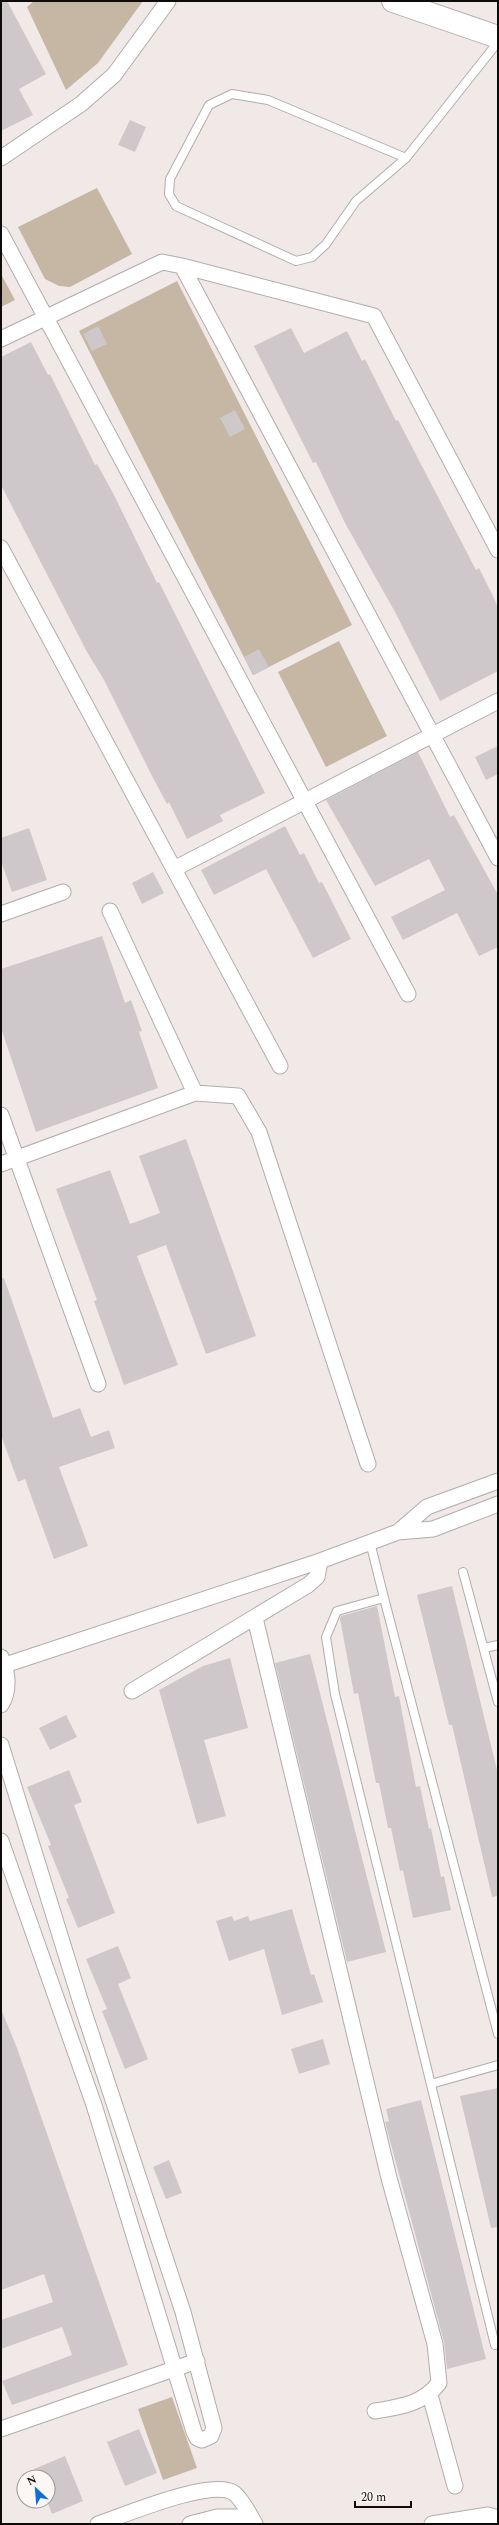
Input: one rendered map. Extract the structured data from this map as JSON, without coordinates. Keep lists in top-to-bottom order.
{
  "scale_bar": "20 m",
  "north": "top left"
}
